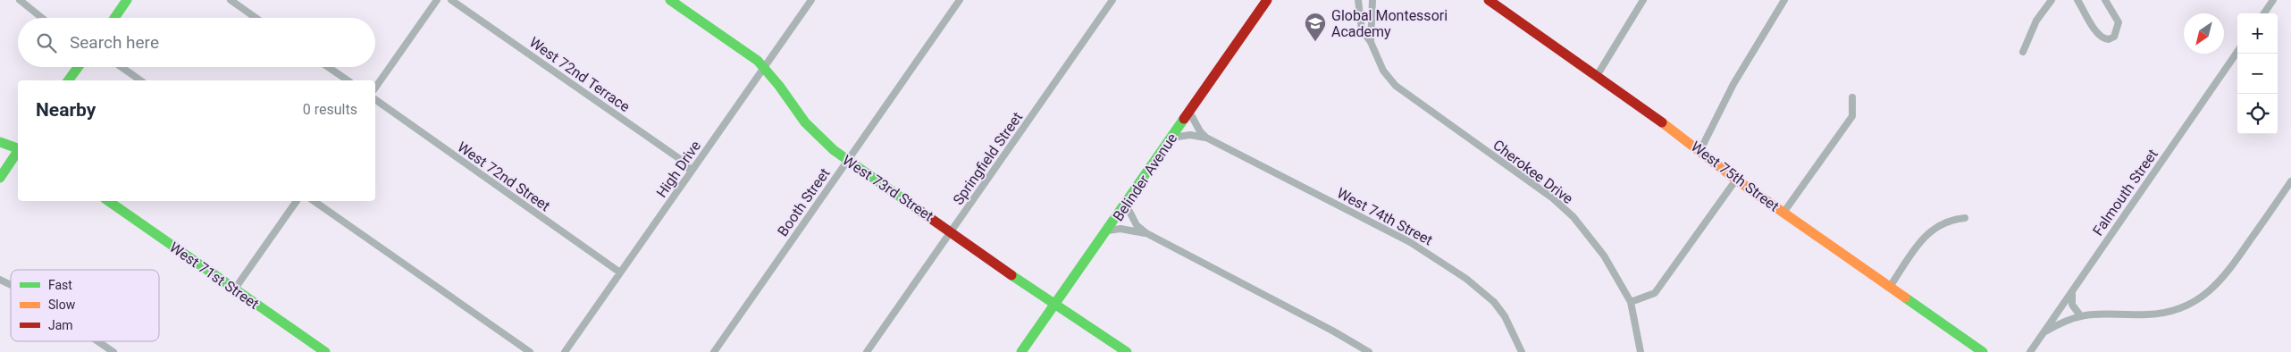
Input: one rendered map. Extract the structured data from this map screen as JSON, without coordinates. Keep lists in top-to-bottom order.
{
  "streets": {
    "street": [
      "West 72nd Terrace",
      "Springfield Street",
      "High Drive",
      "Cherokee Drive",
      "West 72nd Street",
      "West 75th Street",
      "Belinder Avenue",
      "West 73rd Street",
      "Falmouth Street",
      "Booth Street",
      "West 74th Street",
      "West 71st Street"
    ]
  },
  "crossings": [
    ["West 72nd Terrace", "High Drive"],
    ["Springfield Street", "West 73rd Street"],
    ["High Drive", "West 72nd Street"],
    ["High Drive", "West 73rd Street"],
    ["Belinder Avenue", "West 73rd Street"],
    ["Belinder Avenue", "West 74th Street"],
    ["West 73rd Street", "Booth Street"]
  ],
  "places": {
    "school or university": ["Global Montessori Academy"]
  },
  "legend": ["Fast", "Slow", "Jam"],
  "north": "bottom left",
  "page": {
    "map_buttons": ["+", "−"],
    "search": "Search here",
    "heading": ["Nearby", "0 results"]
  }
}
